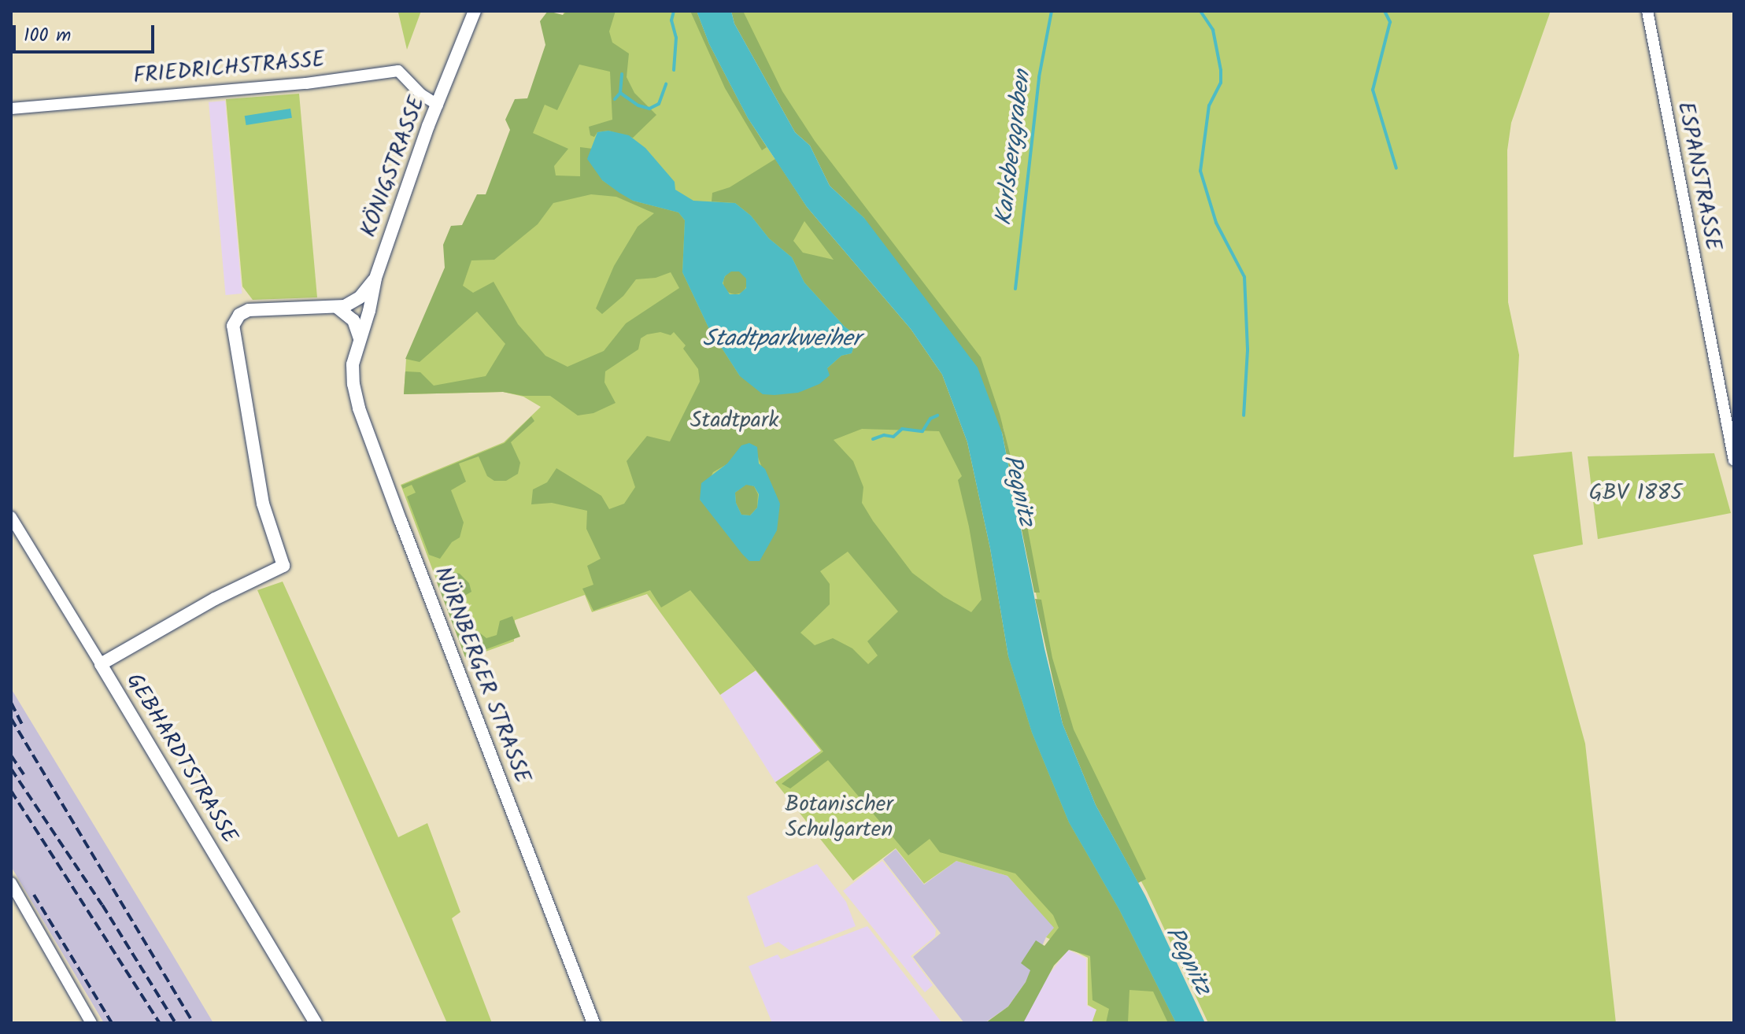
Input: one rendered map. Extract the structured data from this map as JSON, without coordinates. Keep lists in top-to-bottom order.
{
  "streets": {
    "main road": ["KÖNIGSTRASSE", "NÜRNBERGER STRASSE", "GEBHARDTSTRASSE"],
    "street": ["FRIEDRICHSTRASSE", "ESPANSTRASSE"]
  },
  "crossings": [
    ["FRIEDRICHSTRASSE", "KÖNIGSTRASSE"],
    ["KÖNIGSTRASSE", "NÜRNBERGER STRASSE"]
  ],
  "water": ["Karlsberggraben", "Stadtparkweiher", "Pegnitz"],
  "parks": ["Stadtpark", "GBV 1885", "Botanischer Schulgarten"],
  "scale_bar": "100 m"
}
